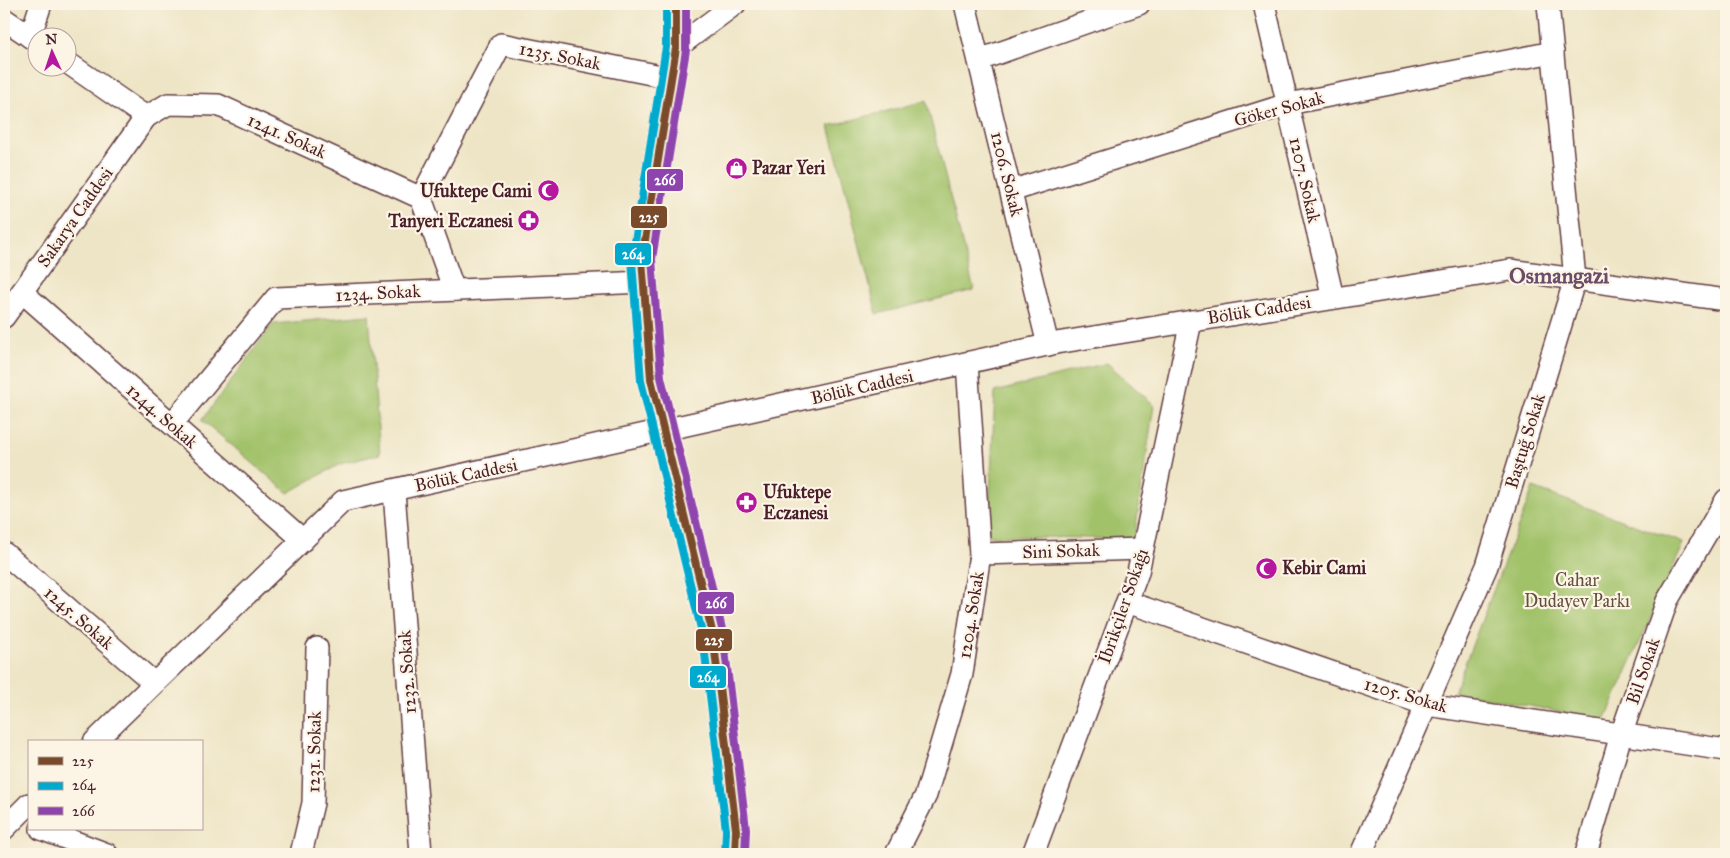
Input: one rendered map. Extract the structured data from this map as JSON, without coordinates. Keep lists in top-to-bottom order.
{
  "streets": {
    "street": [
      "1235. Sokak",
      "Göker Sokak",
      "1241. Sokak",
      "1206. Sokak",
      "1207. Sokak",
      "Sakarya Caddesi",
      "1234. Sokak",
      "Bölük Caddesi",
      "1244. Sokak",
      "Baştuğ Sokak",
      "Sini Sokak",
      "İbrikçiler Sokağı",
      "1204. Sokak",
      "1245. Sokak",
      "Bil Sokak",
      "1232. Sokak",
      "1205. Sokak",
      "1231. Sokak"
    ]
  },
  "crossings": [
    ["1235. Sokak", "1241. Sokak"],
    ["Göker Sokak", "1206. Sokak"],
    ["Göker Sokak", "1207. Sokak"],
    ["Göker Sokak", "Baştuğ Sokak"],
    ["1241. Sokak", "Sakarya Caddesi"],
    ["1206. Sokak", "Bölük Caddesi"],
    ["1207. Sokak", "Bölük Caddesi"],
    ["Sakarya Caddesi", "1244. Sokak"],
    ["1234. Sokak", "1244. Sokak"],
    ["Bölük Caddesi", "1244. Sokak"],
    ["Bölük Caddesi", "Baştuğ Sokak"],
    ["Bölük Caddesi", "İbrikçiler Sokağı"],
    ["Bölük Caddesi", "1204. Sokak"],
    ["Bölük Caddesi", "1245. Sokak"],
    ["Bölük Caddesi", "1232. Sokak"],
    ["Baştuğ Sokak", "1205. Sokak"],
    ["Sini Sokak", "İbrikçiler Sokağı"],
    ["Sini Sokak", "1204. Sokak"],
    ["İbrikçiler Sokağı", "1205. Sokak"],
    ["Bil Sokak", "1205. Sokak"]
  ],
  "districts": ["Osmangazi"],
  "parks": ["Cahar Dudayev Parkı"],
  "places": {
    "shop": ["Pazar Yeri"],
    "mosque": ["Ufuktepe Cami", "Kebir Cami"],
    "pharmacy": ["Tanyeri Eczanesi", "Ufuktepe Eczanesi"]
  },
  "lines": ["transit line 225", "transit line 264", "transit line 266"],
  "legend": ["225", "264", "266"],
  "north": "top"
}
